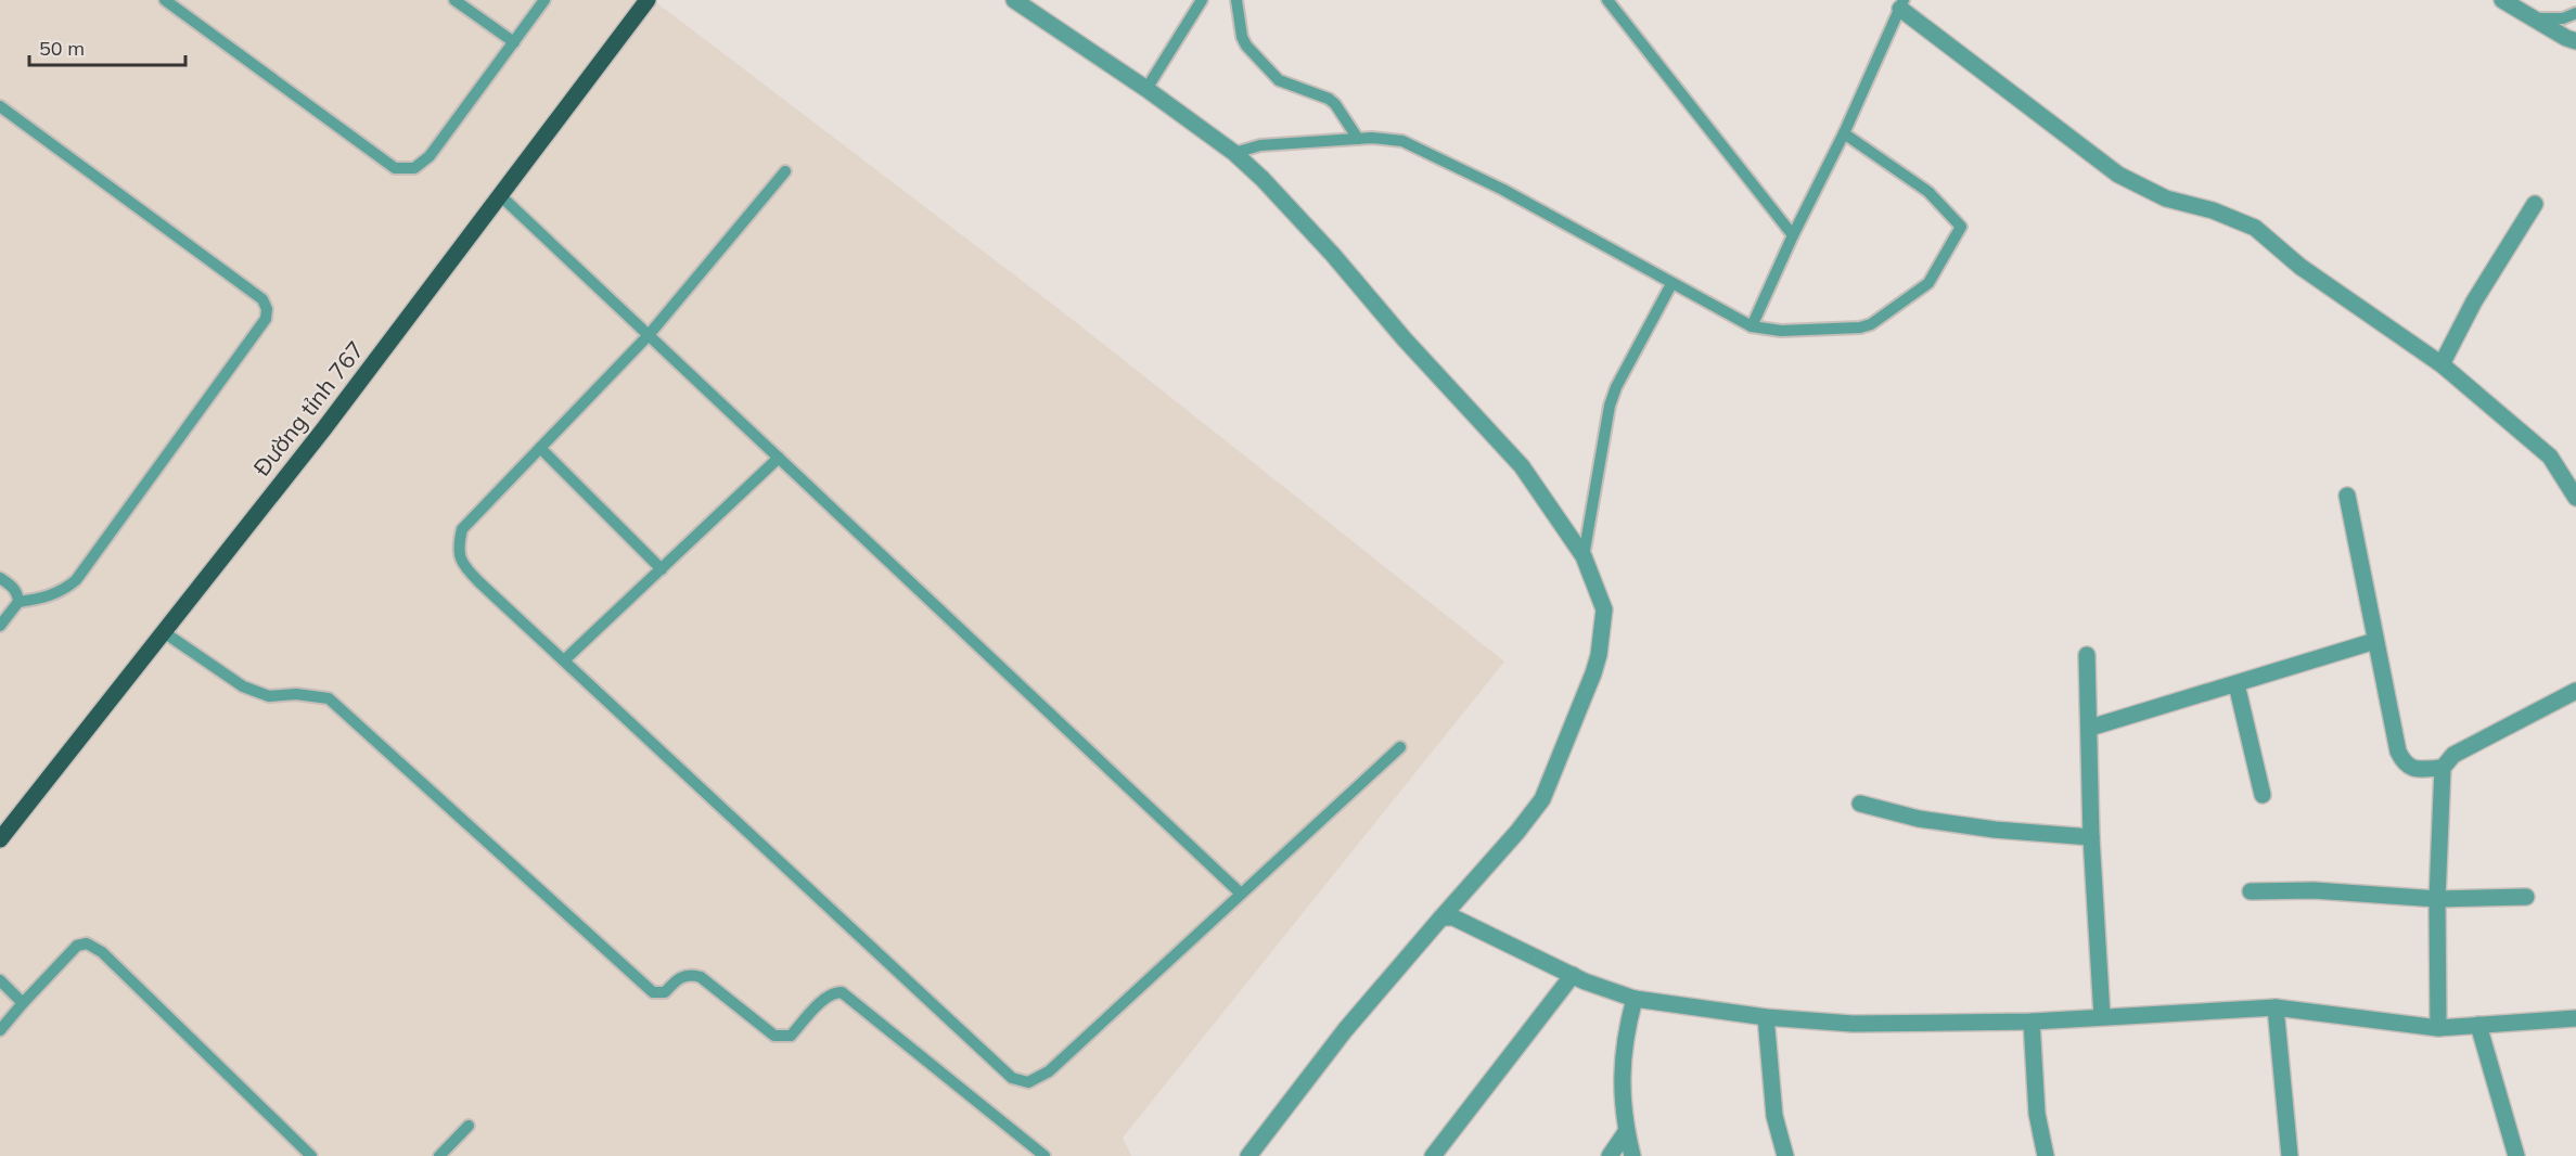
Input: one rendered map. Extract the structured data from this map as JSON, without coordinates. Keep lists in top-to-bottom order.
{
  "streets": {
    "main road": ["Đường tỉnh 767"]
  },
  "scale_bar": "50 m"
}
